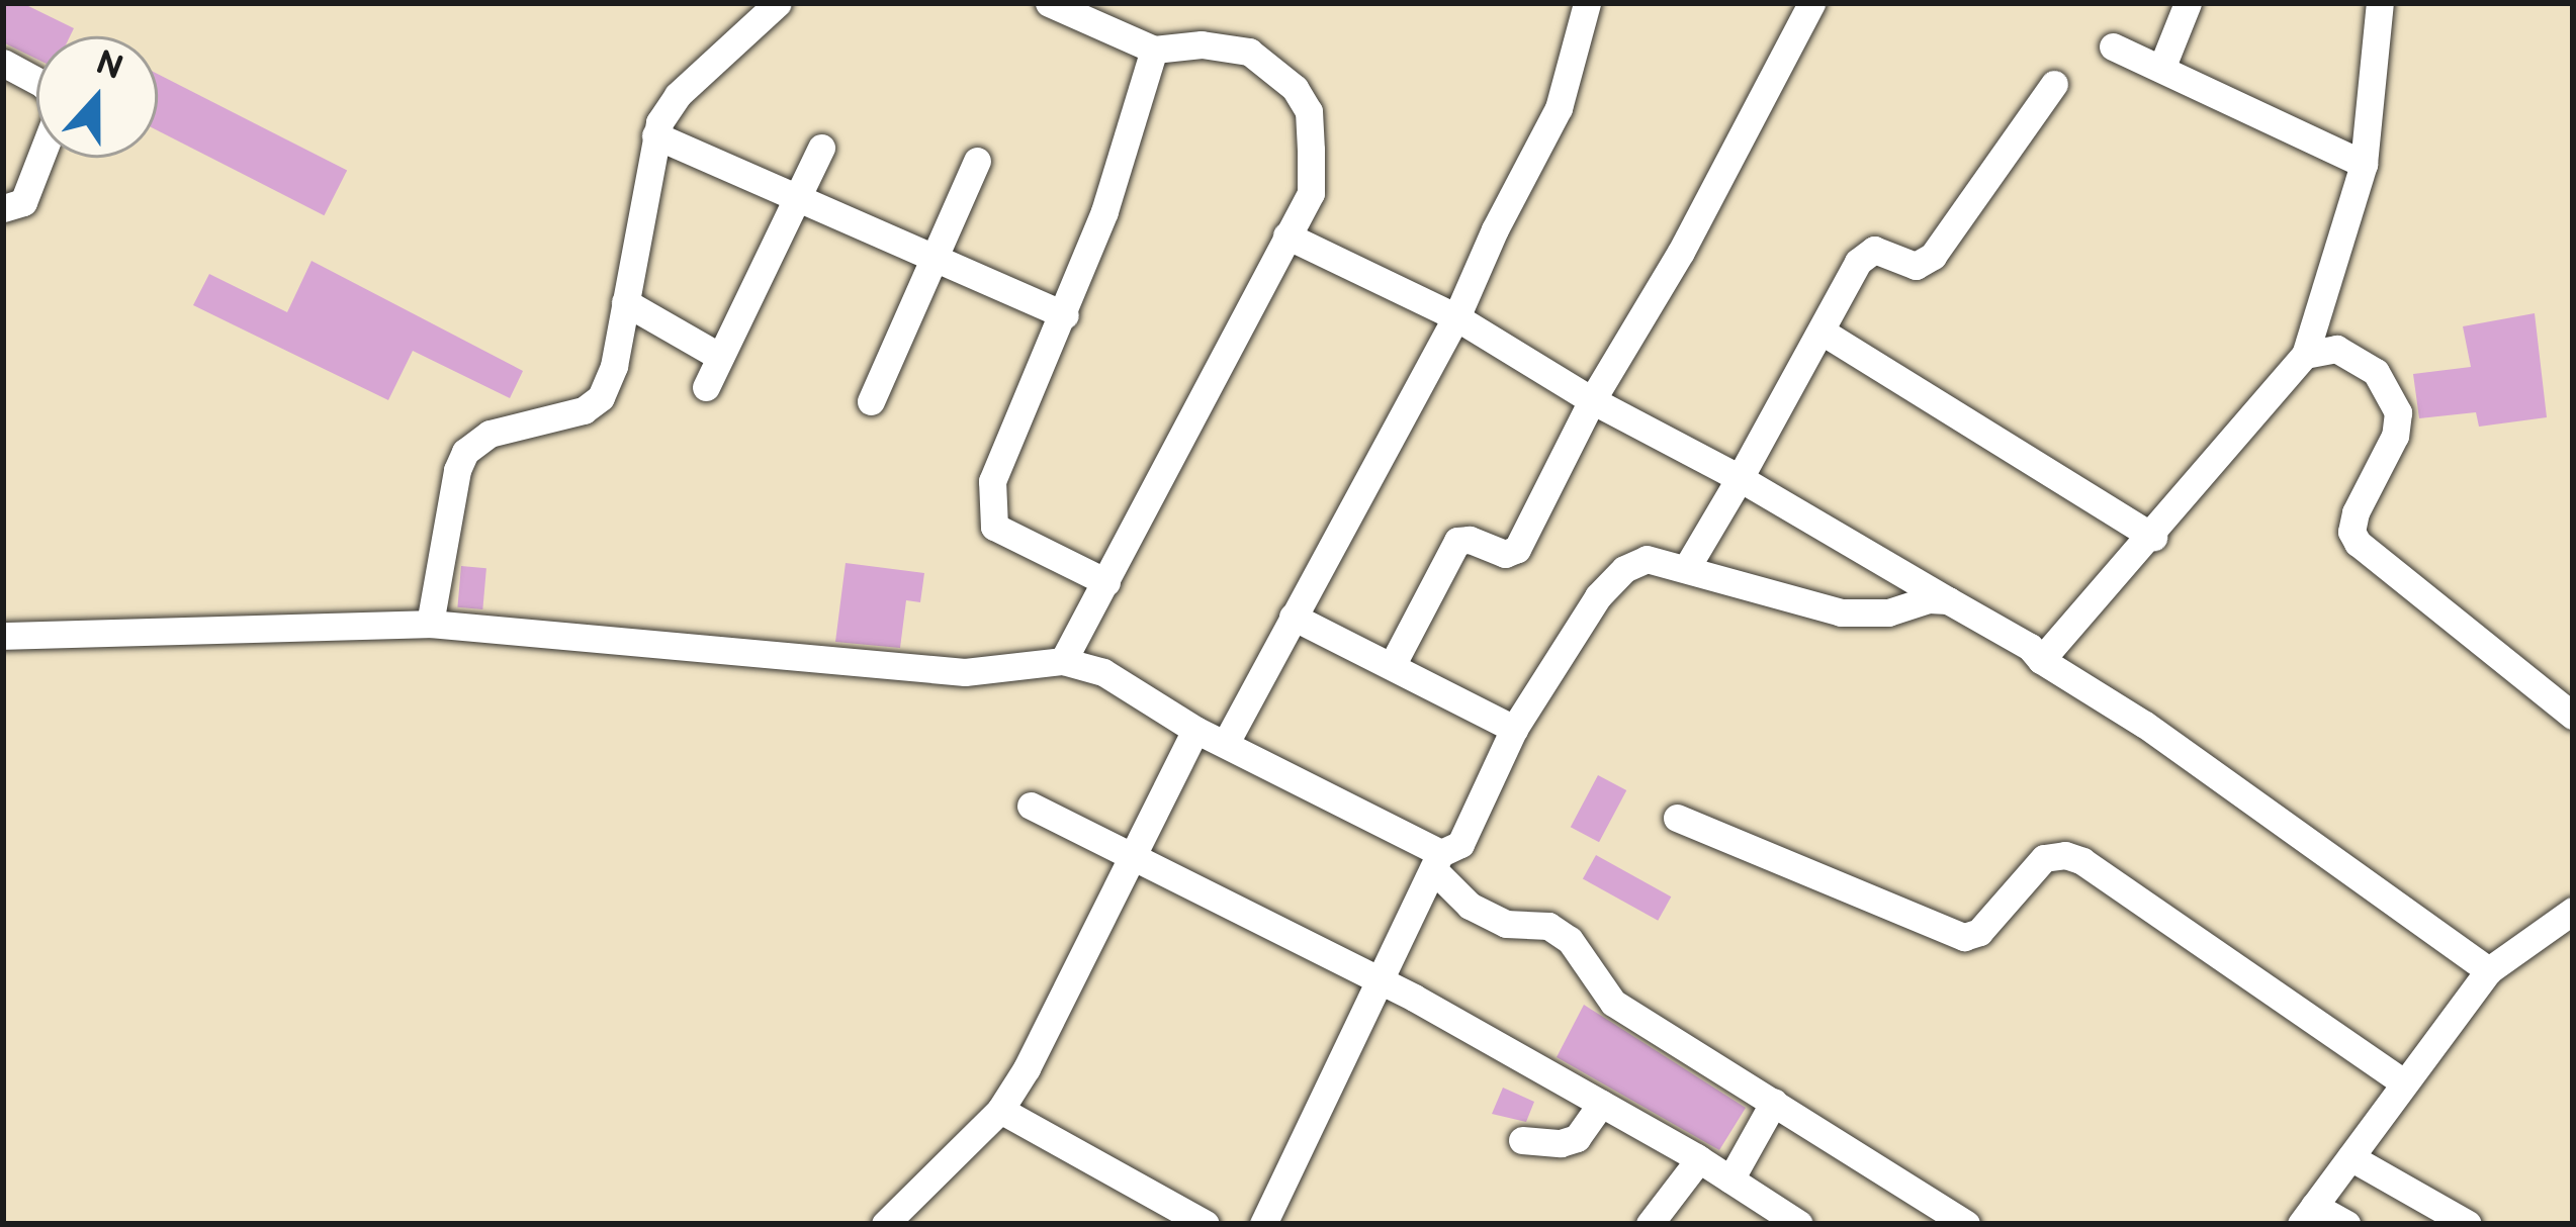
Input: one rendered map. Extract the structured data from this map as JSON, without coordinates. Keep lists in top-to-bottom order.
{
  "north": "top"
}
